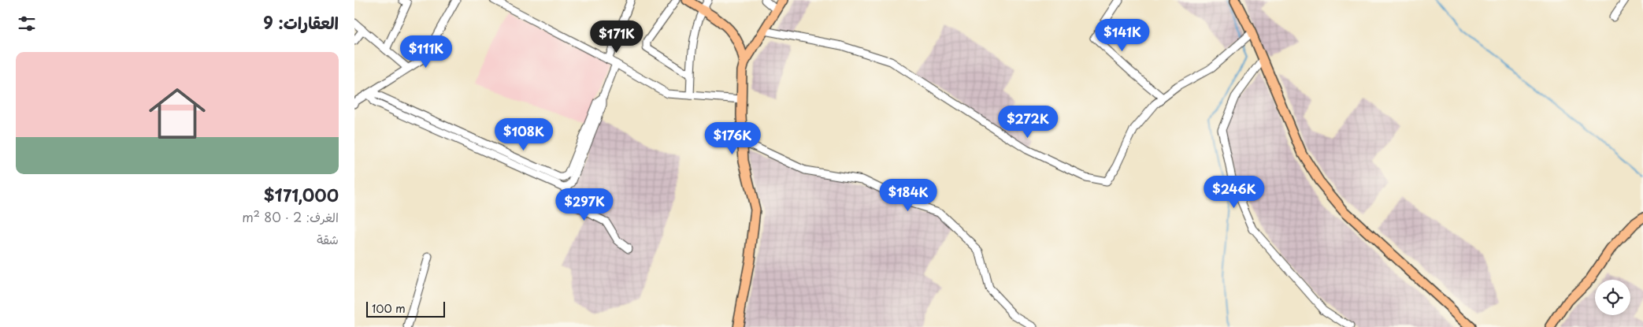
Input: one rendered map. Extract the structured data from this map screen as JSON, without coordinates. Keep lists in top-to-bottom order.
{
  "scale_bar": "100 m",
  "page": {
    "heading": "العقارات: 9",
    "price": [
      "$141K",
      "$171K",
      "$111K",
      "$272K",
      "$108K",
      "$176K",
      "$246K",
      "$184K",
      "$297K"
    ],
    "list": [
      {
        "name": "$171,000",
        "note": "الغرف: 2 · 80 m² · شقة"
      }
    ],
    "scale": "100 m"
  }
}
